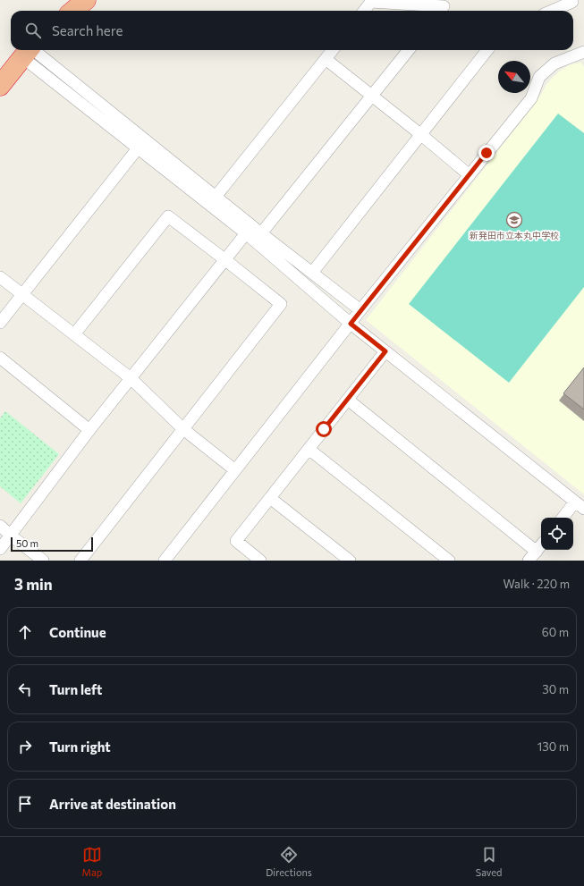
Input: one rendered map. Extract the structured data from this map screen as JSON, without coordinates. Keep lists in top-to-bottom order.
{
  "places": {
    "school or university": ["新発田市立本丸中学校"]
  },
  "scale_bar": "50 m",
  "north": "top left",
  "page": {
    "search": "Search here",
    "scale": "50 m",
    "heading": ["3 min", "Walk · 220 m"],
    "list": [
      ["Continue", "60 m"],
      ["Turn left", "30 m"],
      ["Turn right", "130 m"],
      "Arrive at destination"
    ],
    "nav": ["Map", "Directions", "Saved"]
  }
}
